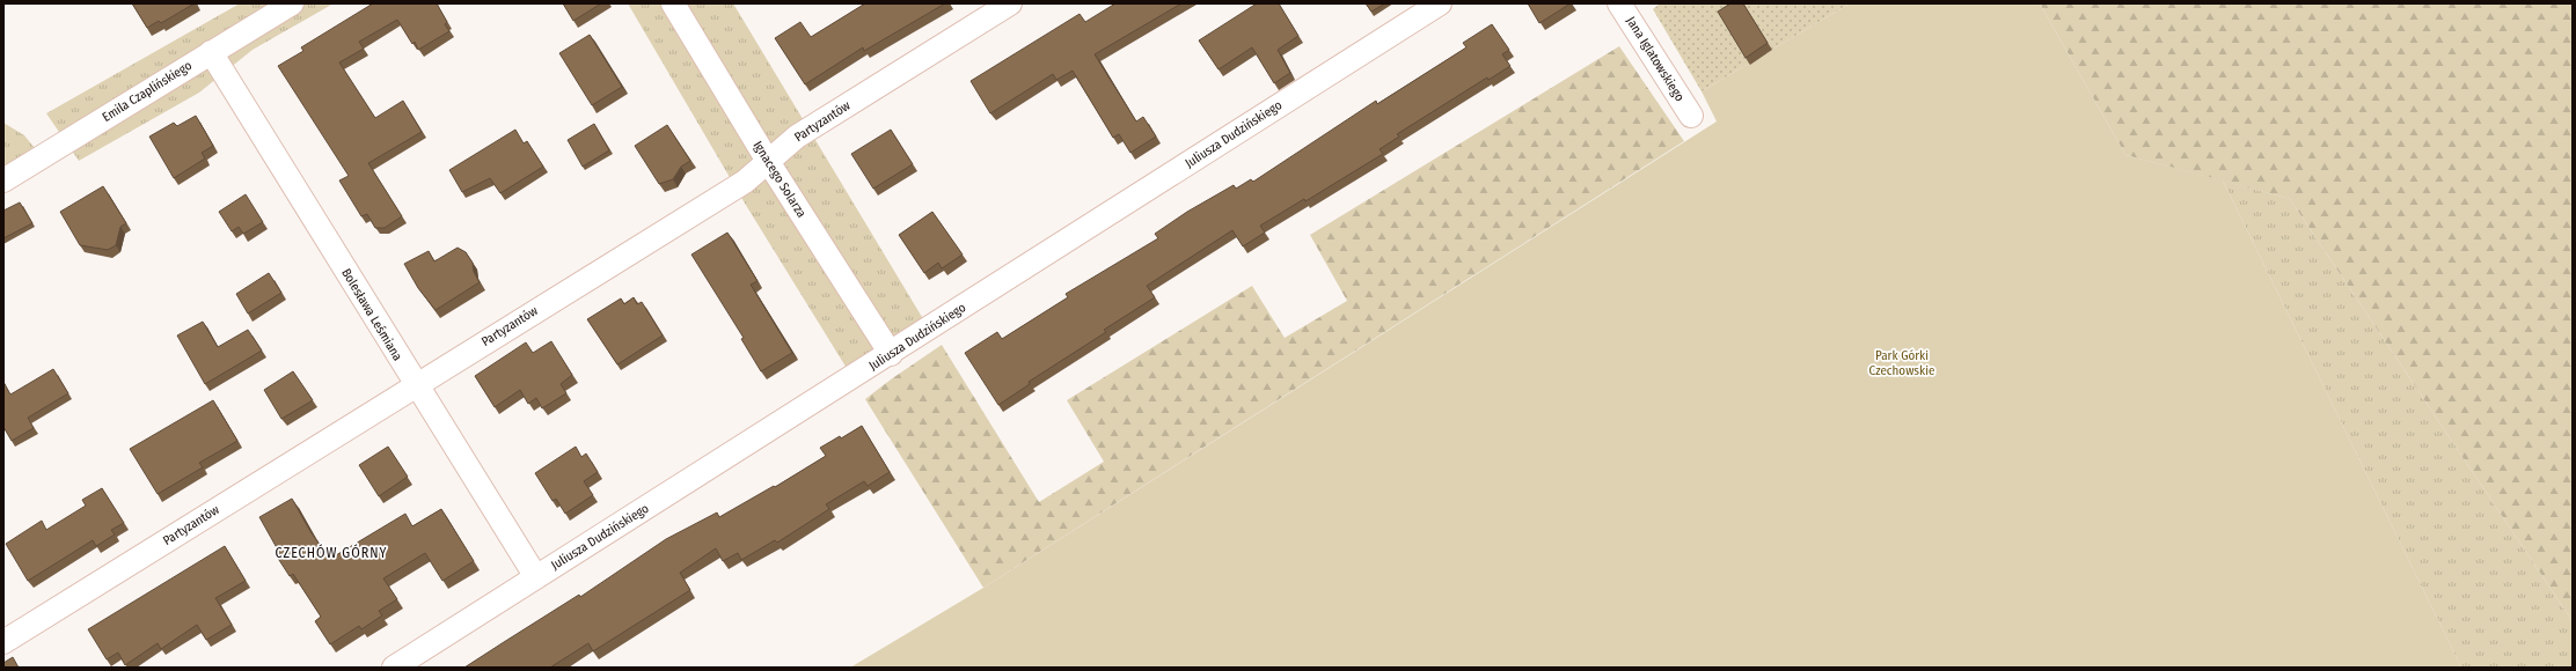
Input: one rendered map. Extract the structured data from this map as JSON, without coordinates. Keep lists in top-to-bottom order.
{
  "streets": {
    "street": [
      "Jana Iglatowskiego",
      "Emila Czaplińskiego",
      "Partyzantów",
      "Juliusza Dudzińskiego",
      "Ignacego Solarza",
      "Bolesława Leśmiana"
    ]
  },
  "crossings": [
    ["Emila Czaplińskiego", "Bolesława Leśmiana"],
    ["Partyzantów", "Ignacego Solarza"],
    ["Partyzantów", "Bolesława Leśmiana"],
    ["Juliusza Dudzińskiego", "Ignacego Solarza"],
    ["Juliusza Dudzińskiego", "Bolesława Leśmiana"]
  ],
  "districts": ["CZECHÓW GÓRNY"],
  "parks": ["Park Górki Czechowskie"]
}
